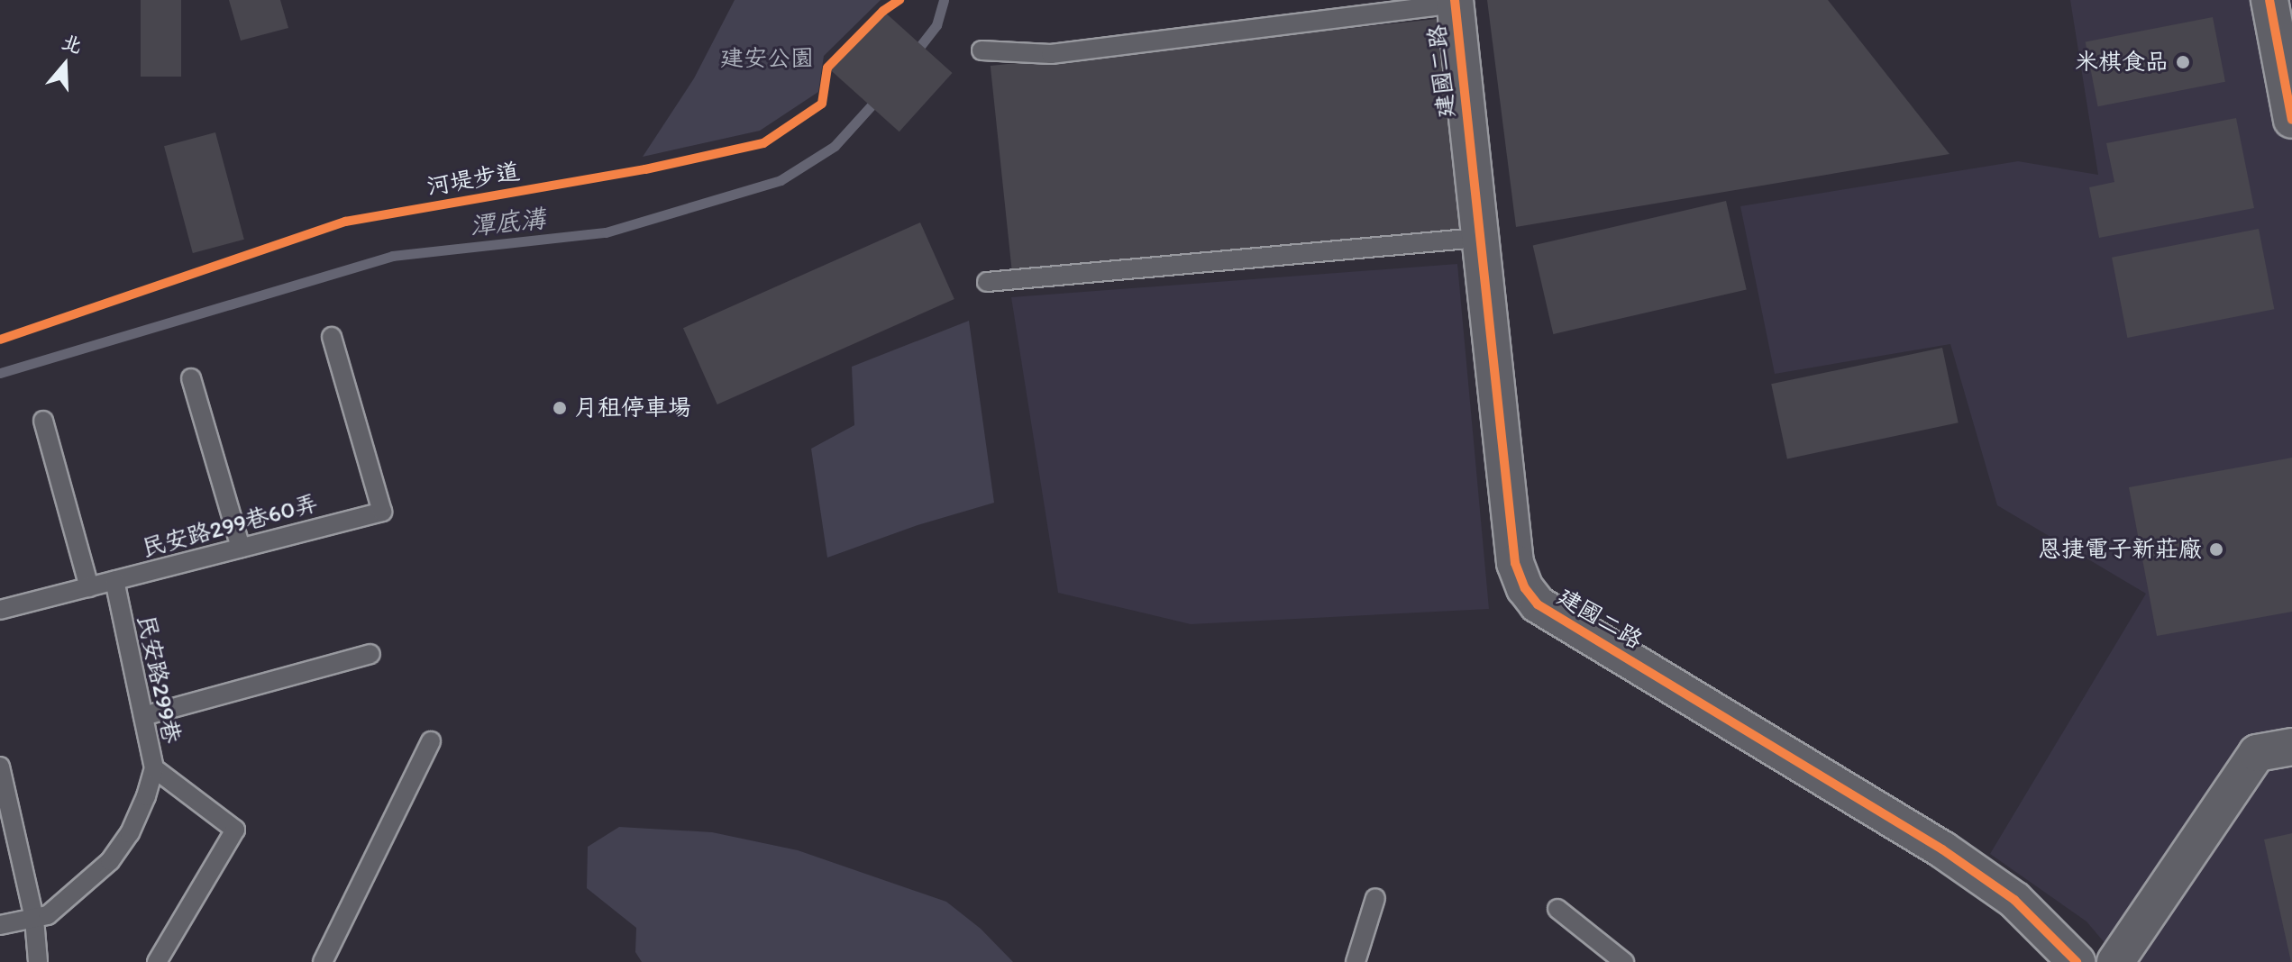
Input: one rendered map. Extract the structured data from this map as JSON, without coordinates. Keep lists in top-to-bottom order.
{
  "streets": {
    "street": ["建國二路"],
    "lane": ["民安路299巷60弄", "民安路299巷"],
    "cycle path": ["河堤步道"]
  },
  "crossings": [
    ["民安路299巷60弄", "民安路299巷"]
  ],
  "water": ["潭底溝"],
  "parks": ["建安公園"],
  "places": ["米棋食品", "月租停車場", "恩捷電子新莊廠"],
  "north": "top"
}
